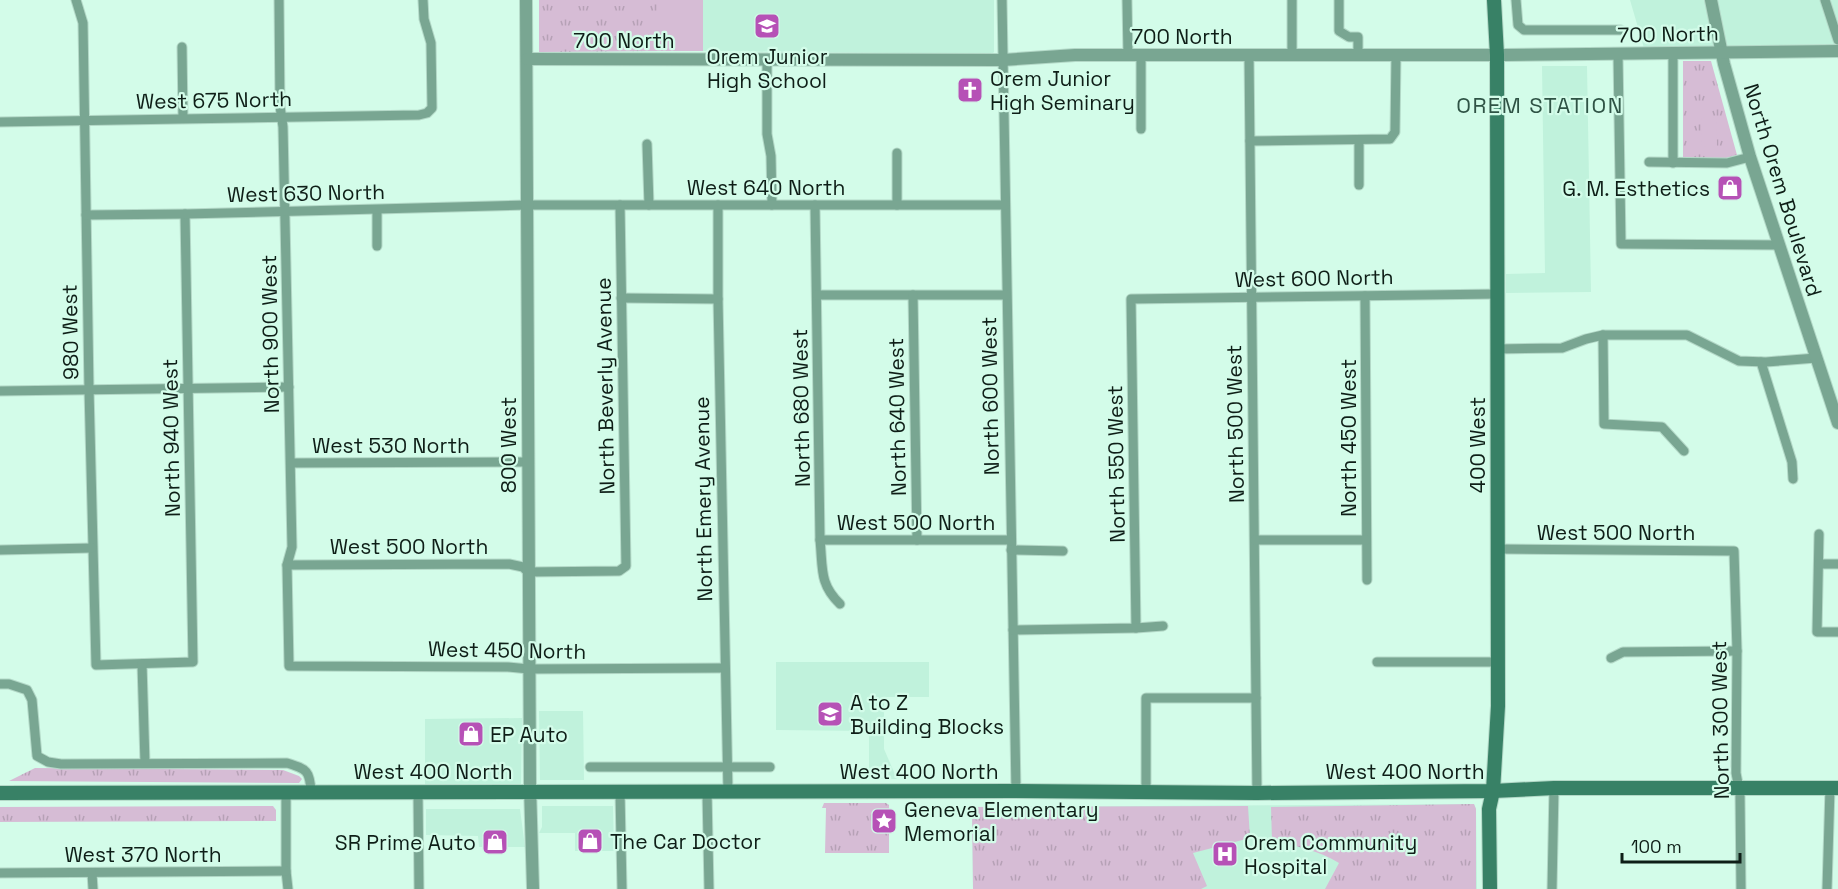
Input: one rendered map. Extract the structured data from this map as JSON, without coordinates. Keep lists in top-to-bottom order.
{
  "streets": {
    "main road": ["400 West", "West 400 North"],
    "street": [
      "700 North",
      "West 675 North",
      "West 640 North",
      "North Orem Boulevard",
      "West 630 North",
      "West 600 North",
      "980 West",
      "North 900 West",
      "North Beverly Avenue",
      "North 600 West",
      "North 680 West",
      "North 640 West",
      "North 500 West",
      "North 940 West",
      "North 450 West",
      "West 530 North",
      "800 West",
      "North 550 West",
      "North Emery Avenue",
      "West 500 North",
      "West 450 North",
      "North 300 West",
      "West 370 North"
    ]
  },
  "crossings": [
    ["700 North", "North Orem Boulevard"],
    ["700 North", "North 600 West"],
    ["700 North", "North 500 West"],
    ["700 North", "800 West"],
    ["700 North", "400 West"],
    ["West 675 North", "980 West"],
    ["West 675 North", "North 900 West"],
    ["West 640 North", "West 630 North"],
    ["West 640 North", "North Beverly Avenue"],
    ["West 640 North", "North 600 West"],
    ["West 640 North", "North 680 West"],
    ["West 640 North", "800 West"],
    ["West 640 North", "North Emery Avenue"],
    ["West 630 North", "980 West"],
    ["West 630 North", "North 900 West"],
    ["West 630 North", "North 940 West"],
    ["West 630 North", "800 West"],
    ["West 600 North", "North 500 West"],
    ["West 600 North", "North 450 West"],
    ["West 600 North", "400 West"],
    ["West 600 North", "North 550 West"],
    ["980 West", "North 940 West"],
    ["North 900 West", "West 530 North"],
    ["North 900 West", "West 500 North"],
    ["North 900 West", "West 450 North"],
    ["North Beverly Avenue", "West 500 North"],
    ["North 600 West", "West 500 North"],
    ["North 600 West", "West 400 North"],
    ["North 680 West", "West 500 North"],
    ["North 640 West", "West 500 North"],
    ["North 500 West", "West 400 North"],
    ["West 530 North", "800 West"],
    ["800 West", "West 500 North"],
    ["800 West", "West 450 North"],
    ["800 West", "West 400 North"],
    ["400 West", "West 500 North"],
    ["400 West", "West 400 North"],
    ["North Emery Avenue", "West 450 North"],
    ["North Emery Avenue", "West 400 North"],
    ["West 500 North", "North 300 West"],
    ["North 300 West", "West 400 North"]
  ],
  "districts": ["OREM STATION"],
  "places": {
    "school or university": ["Orem Junior High School", "A to Z Building Blocks"],
    "church": ["Orem Junior High Seminary"],
    "shop": [
      "G. M. Esthetics",
      "EP Auto",
      "The Car Doctor",
      "SR Prime Auto"
    ],
    "place": ["Geneva Elementary Memorial"],
    "hospital": ["Orem Community Hospital"]
  },
  "scale_bar": "100 m"
}
